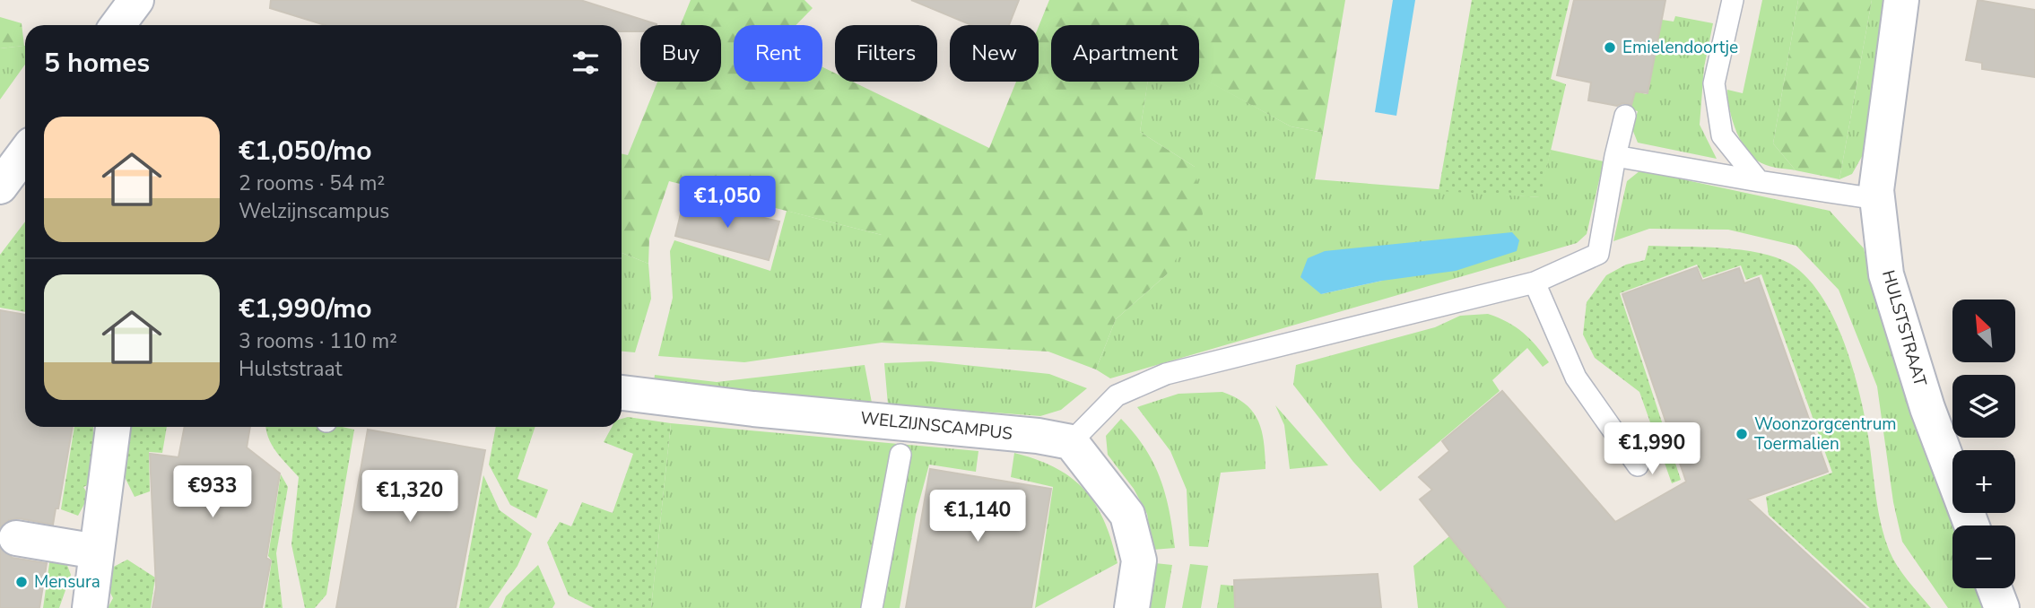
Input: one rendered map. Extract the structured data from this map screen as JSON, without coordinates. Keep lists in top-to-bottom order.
{
  "streets": {
    "street": ["HULSTSTRAAT", "WELZIJNSCAMPUS"]
  },
  "places": ["Emielendoortje", "Woonzorgcentrum Toermalien", "Mensura"],
  "north": "top left",
  "page": {
    "chip": [
      "Buy",
      "Rent",
      "Filters",
      "New",
      "Apartment"
    ],
    "heading": "5 homes",
    "list": [
      {
        "name": "€1,050/mo",
        "note": "2 rooms · 54 m² · Welzijnscampus"
      },
      {
        "name": "€1,990/mo",
        "note": "3 rooms · 110 m² · Hulststraat"
      }
    ],
    "price": [
      "€1,050",
      "€1,990",
      "€933",
      "€1,320",
      "€1,140"
    ],
    "map_buttons": ["+", "−"]
  }
}
